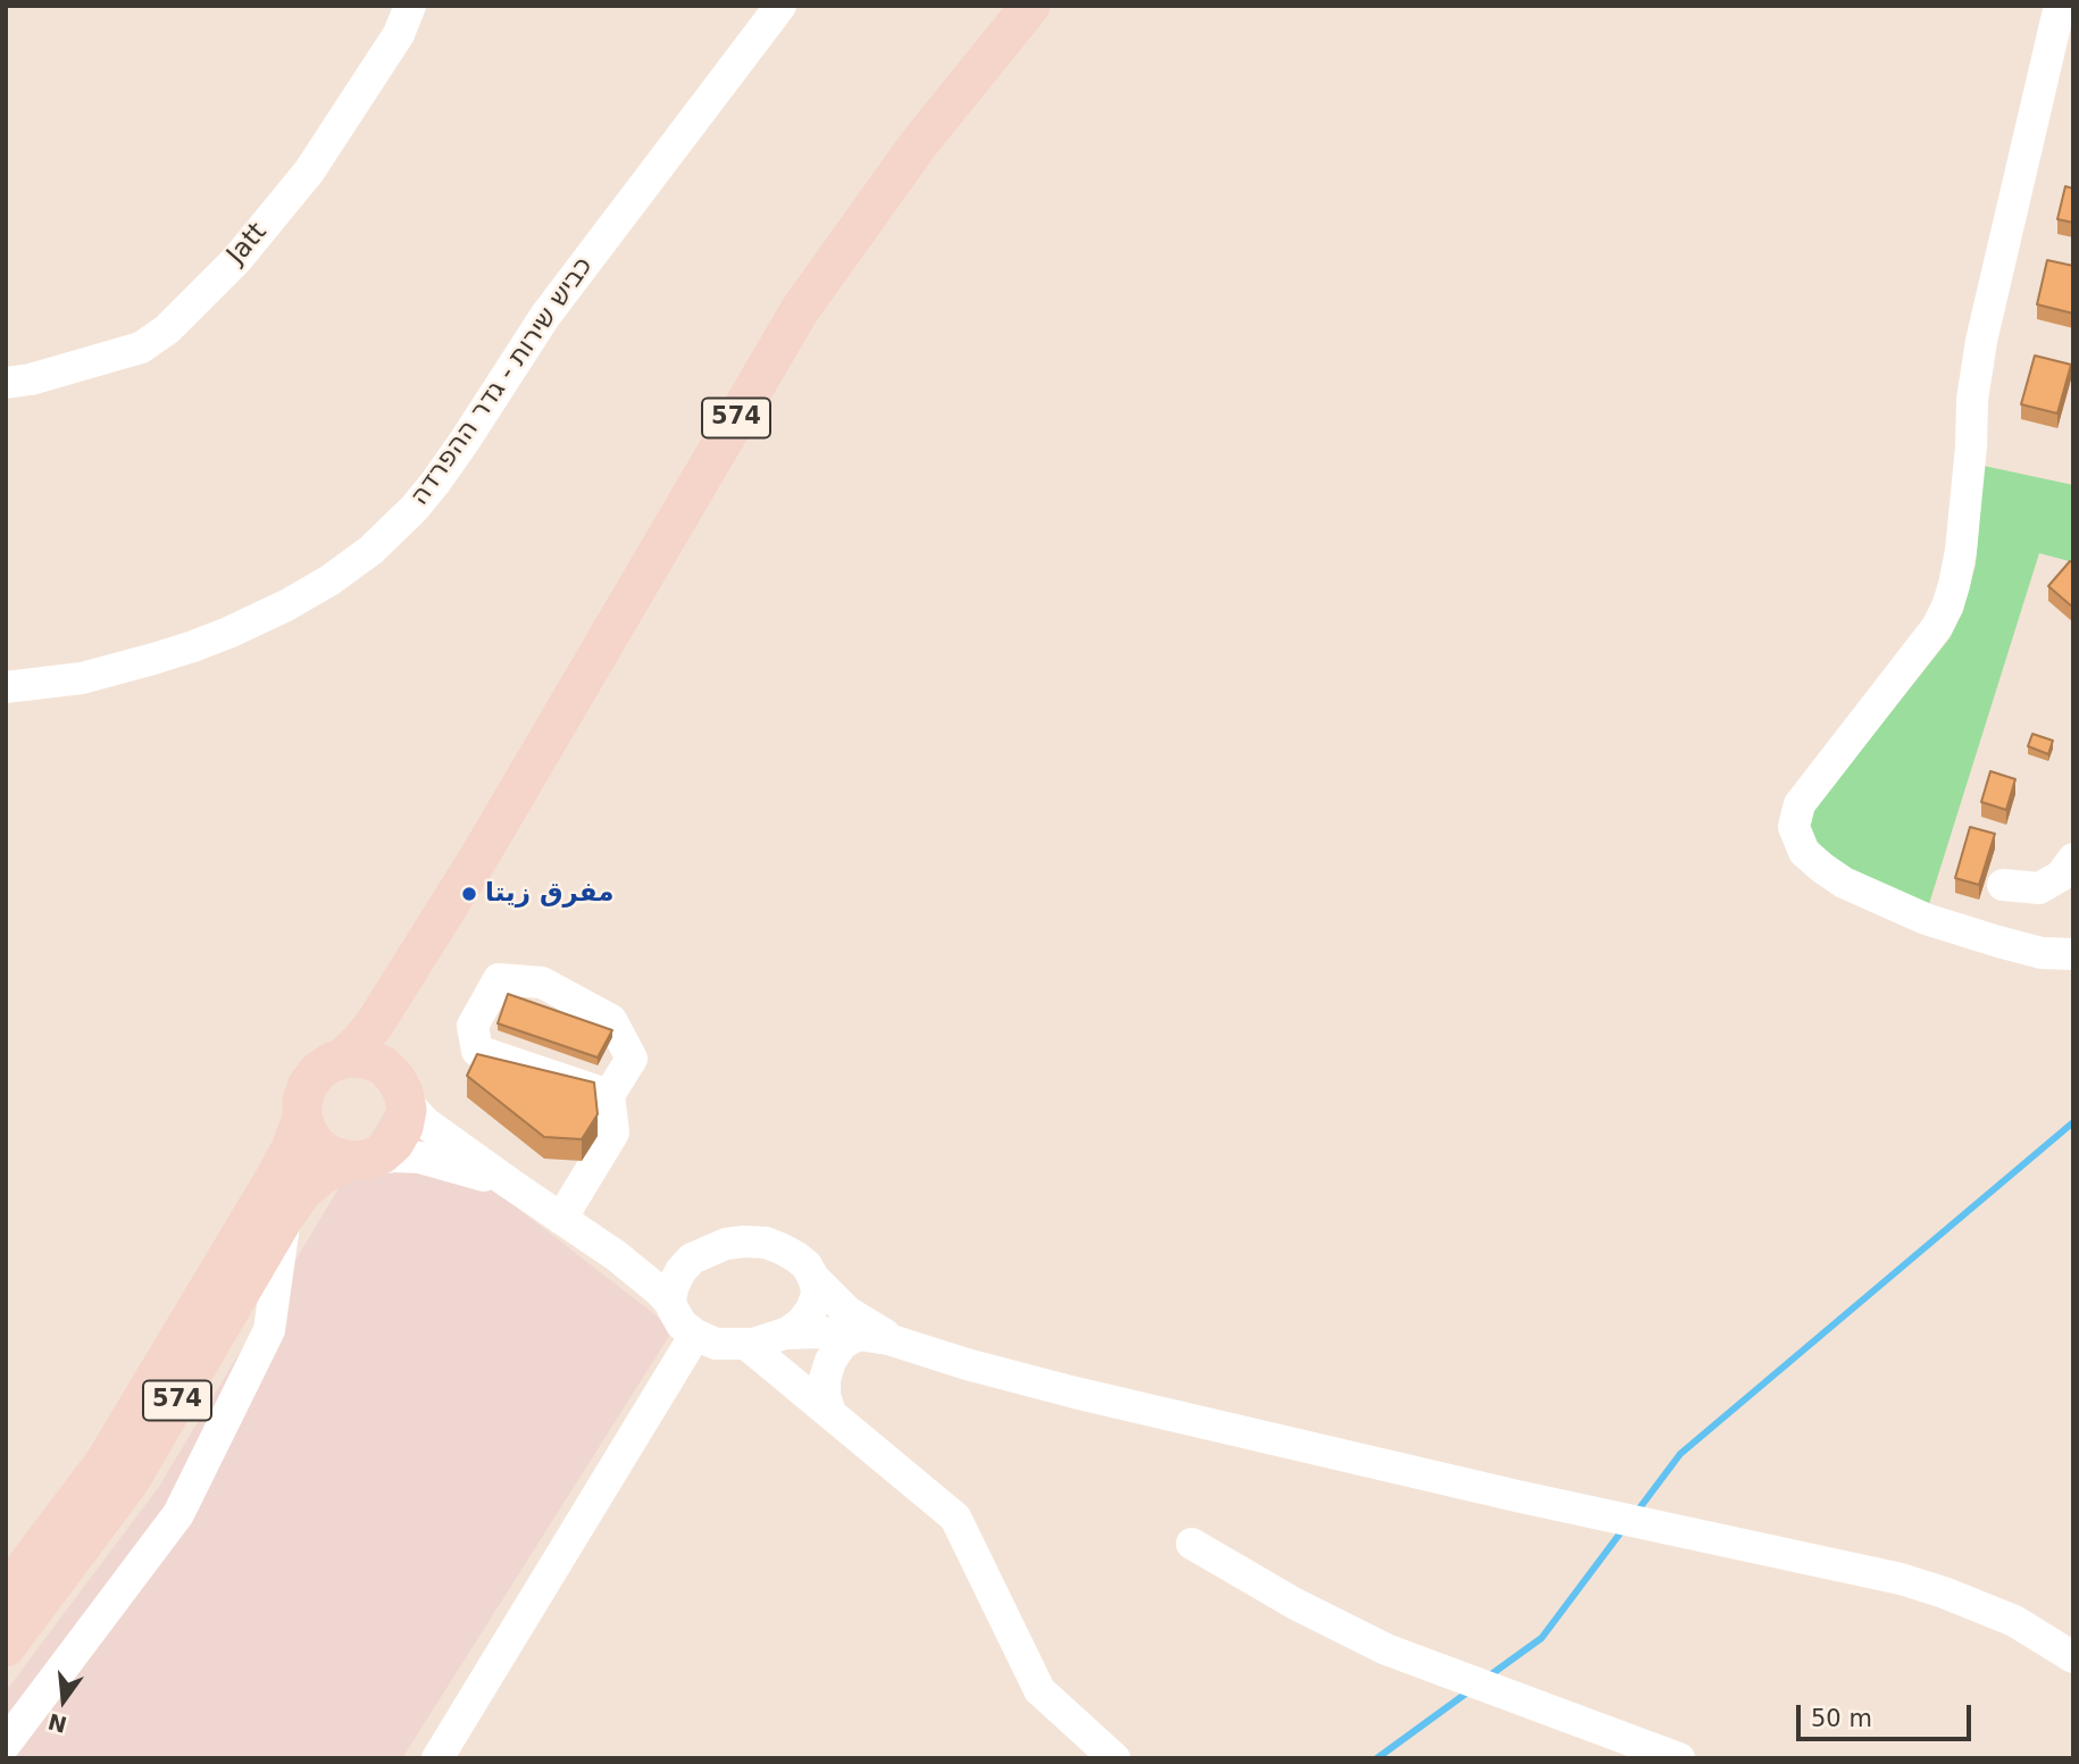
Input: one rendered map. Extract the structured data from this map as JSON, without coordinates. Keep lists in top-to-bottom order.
{
  "streets": {
    "main road": ["574"],
    "street": ["Jatt", "כביש שירות - גדר ההפרדה"]
  },
  "places": ["مفرق زيتا"],
  "scale_bar": "50 m",
  "north": "bottom"
}
